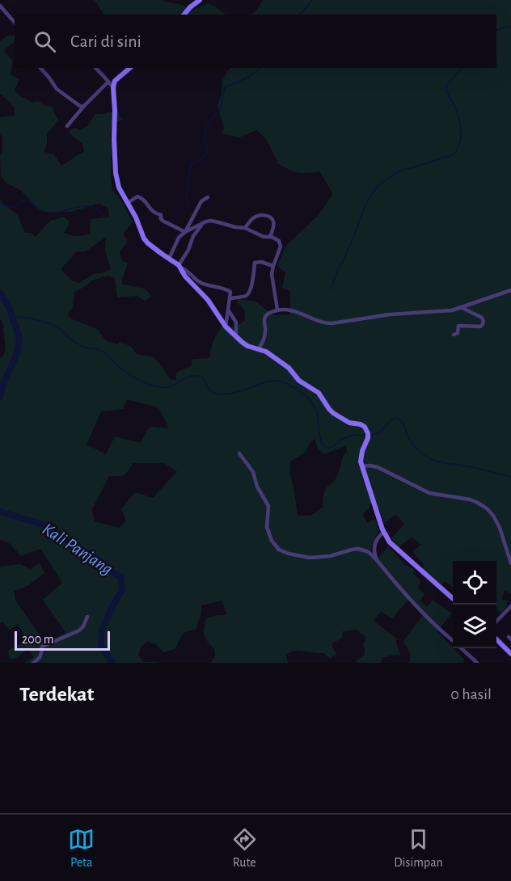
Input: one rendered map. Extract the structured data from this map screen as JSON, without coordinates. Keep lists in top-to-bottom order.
{
  "water": ["Kali Panjang"],
  "scale_bar": "200 m",
  "page": {
    "search": "Cari di sini",
    "scale": "200 m",
    "heading": ["Terdekat", "0 hasil"],
    "nav": ["Peta", "Rute", "Disimpan"]
  }
}
